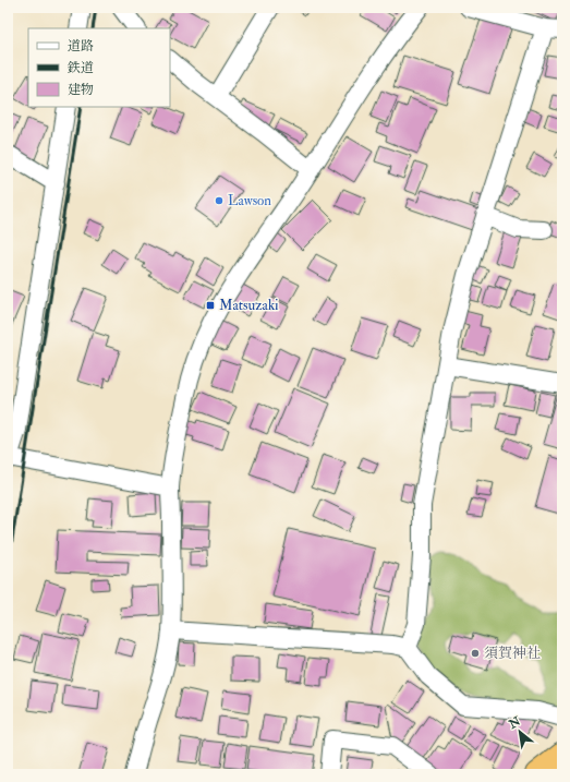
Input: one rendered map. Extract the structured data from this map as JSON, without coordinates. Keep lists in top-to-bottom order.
{
  "places": {
    "other": ["Lawson", "須賀神社"],
    "transit": ["Matsuzaki"]
  },
  "legend": ["道路", "鉄道", "建物"],
  "north": "top left"
}
